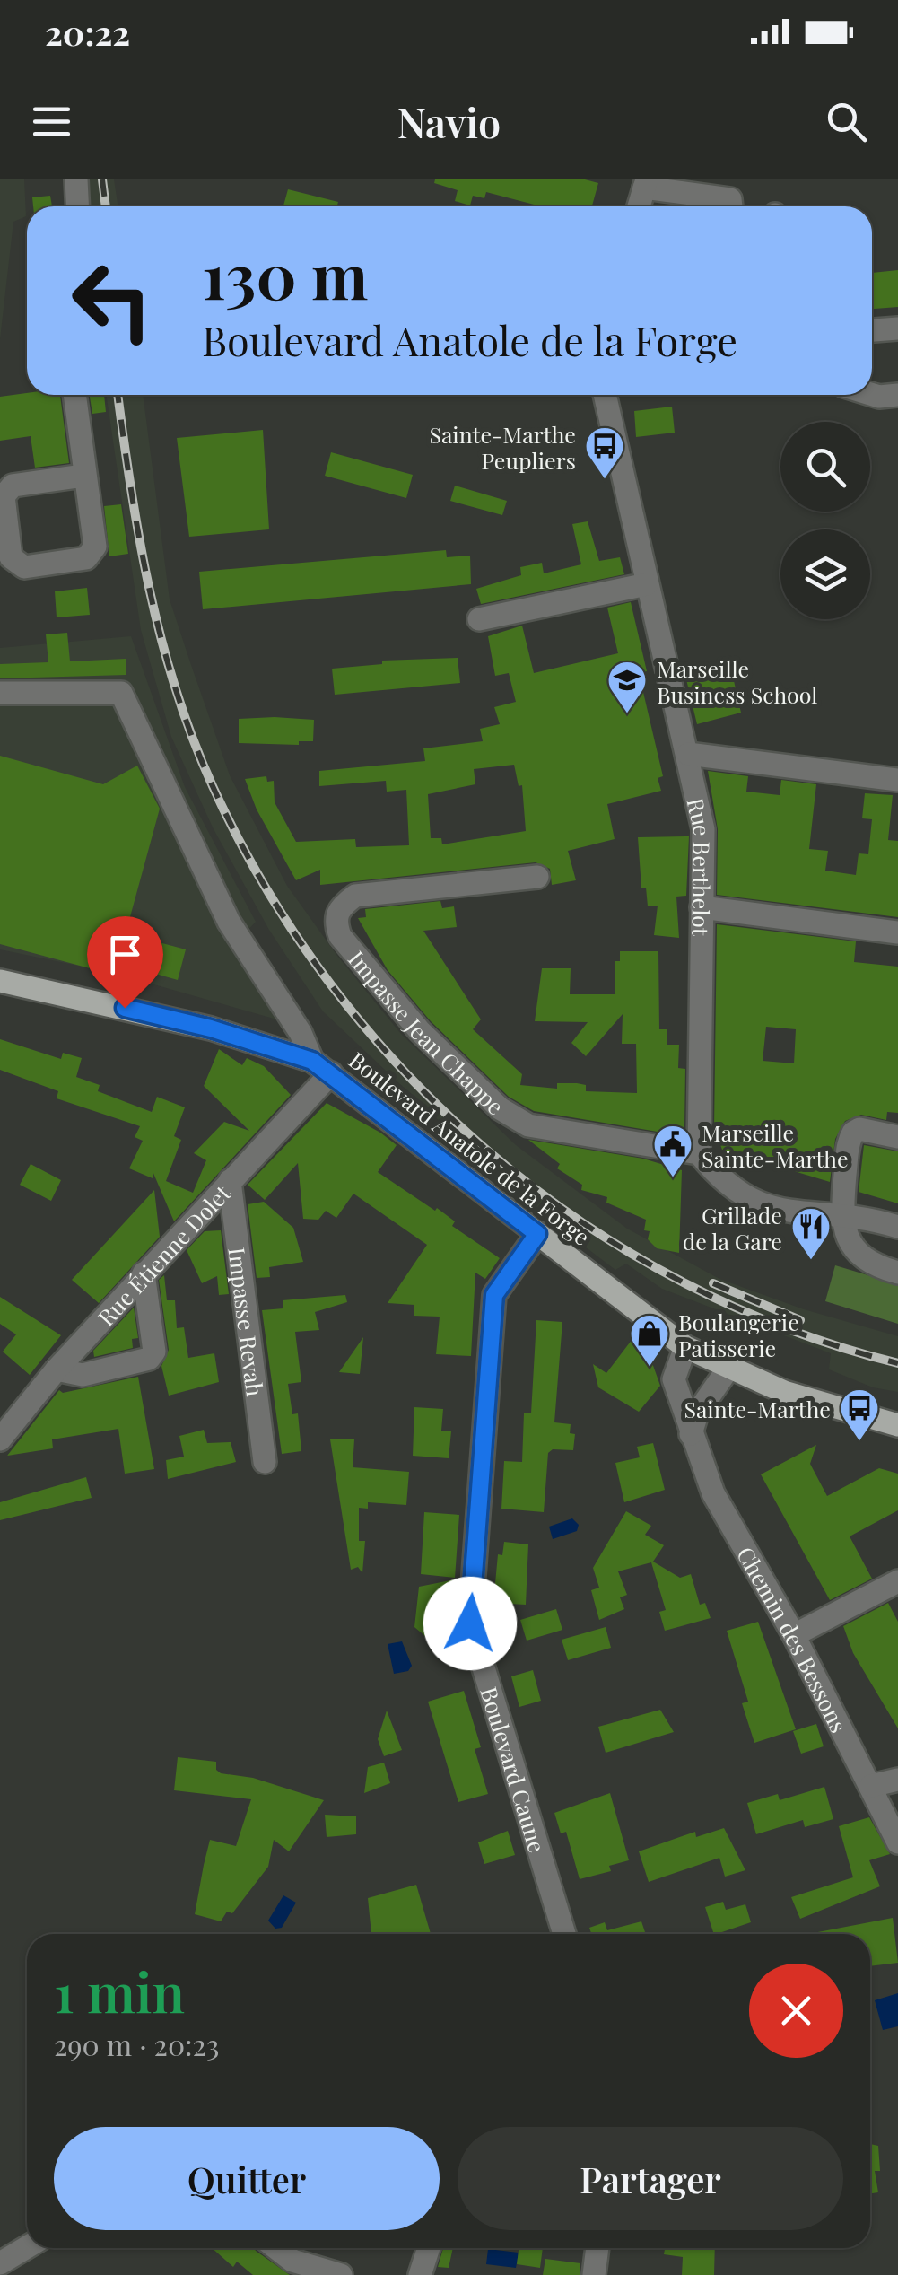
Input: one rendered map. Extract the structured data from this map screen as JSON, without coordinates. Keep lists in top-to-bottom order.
{
  "streets": {
    "main road": ["Boulevard Anatole de la Forge"],
    "street": [
      "Rue Berthelot",
      "Impasse Jean Chappe",
      "Rue Étienne Dolet",
      "Impasse Revah",
      "Chemin des Bessons",
      "Boulevard Caune"
    ]
  },
  "crossings": [
    ["Rue Berthelot", "Impasse Jean Chappe"],
    ["Boulevard Anatole de la Forge", "Rue Étienne Dolet"],
    ["Boulevard Anatole de la Forge", "Chemin des Bessons"],
    ["Boulevard Anatole de la Forge", "Boulevard Caune"],
    ["Rue Étienne Dolet", "Impasse Revah"]
  ],
  "places": {
    "bus stop": ["Sainte-Marthe Peupliers", "Sainte-Marthe"],
    "school or university": ["Marseille Business School"],
    "public building": ["Marseille Sainte-Marthe"],
    "restaurant": ["Grillade de la Gare"],
    "shop": ["Boulangerie Patisserie"]
  },
  "page": {
    "status": "20:22",
    "header": "Navio",
    "turn": ["130 m", "Boulevard Anatole de la Forge"],
    "heading": ["1 min", "290 m · 20:23"],
    "buttons": ["Quitter", "Partager"]
  }
}
